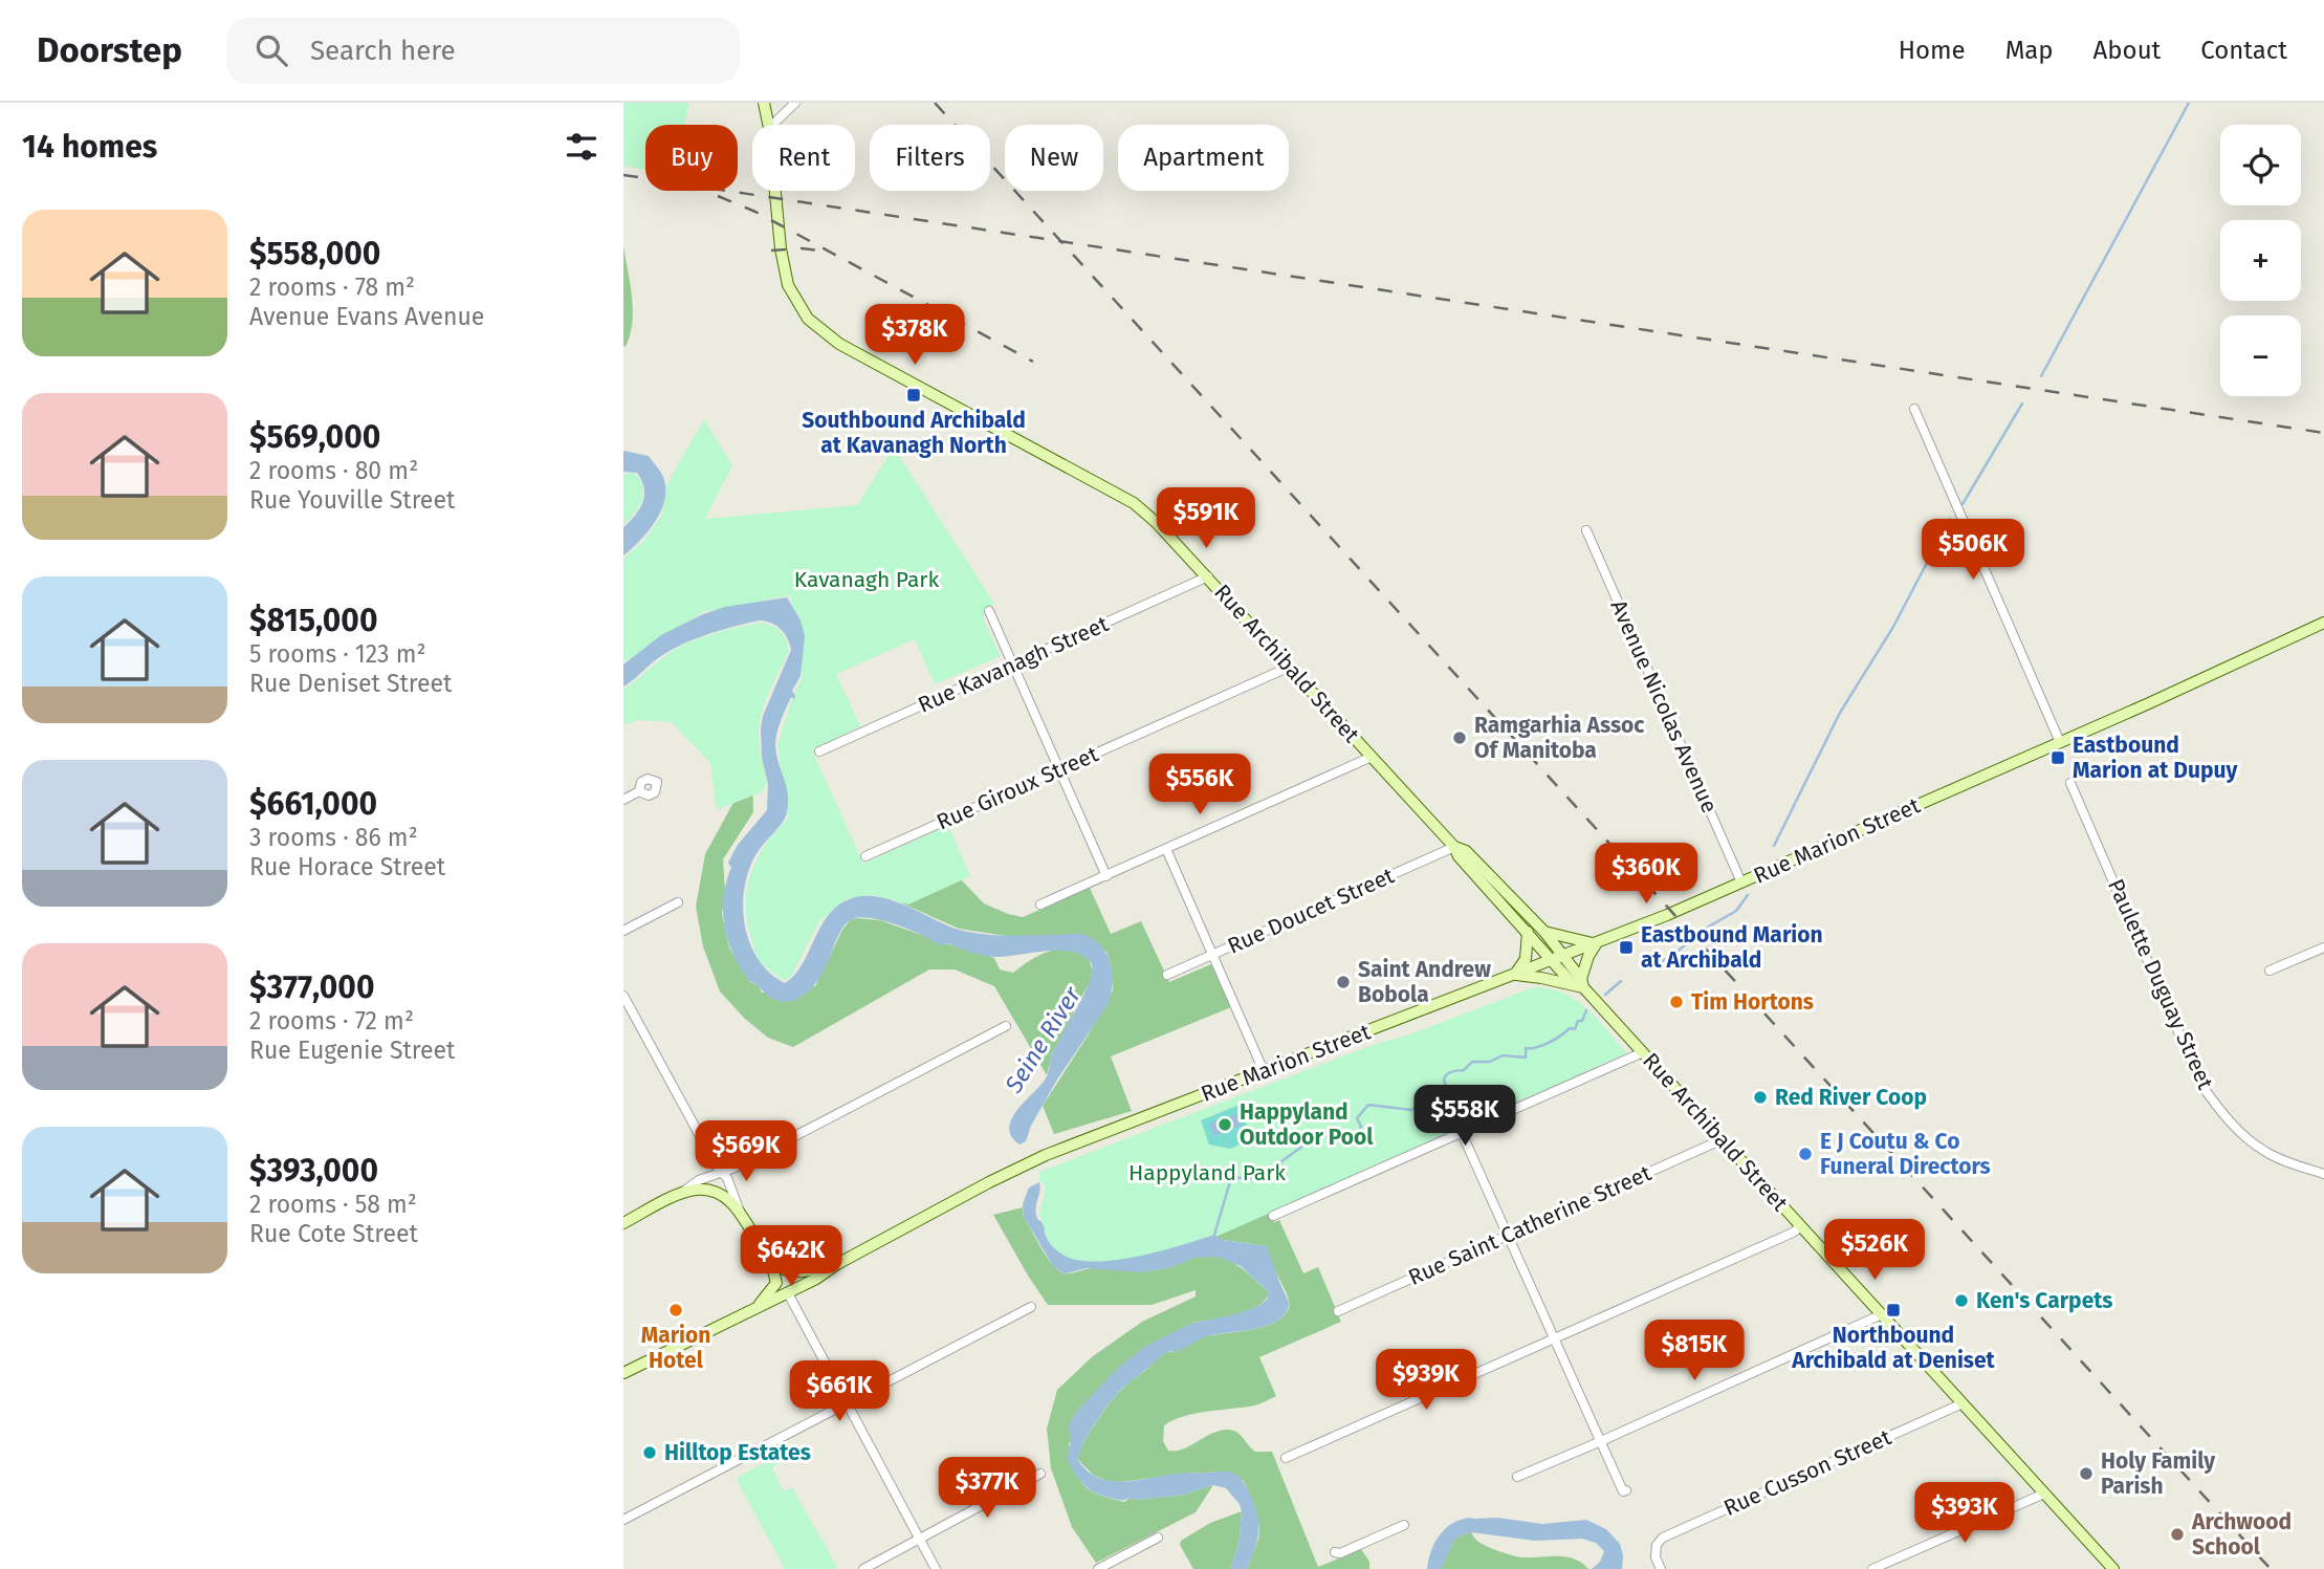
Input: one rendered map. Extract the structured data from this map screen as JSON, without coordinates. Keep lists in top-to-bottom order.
{
  "streets": {
    "main road": ["Rue Archibald Street", "Rue Marion Street"],
    "street": [
      "Rue Kavanagh Street",
      "Avenue Nicolas Avenue",
      "Rue Giroux Street",
      "Rue Doucet Street",
      "Paulette Duguay Street",
      "Rue Saint Catherine Street",
      "Rue Cusson Street"
    ]
  },
  "crossings": [
    ["Rue Archibald Street", "Rue Kavanagh Street"],
    ["Rue Archibald Street", "Rue Giroux Street"],
    ["Rue Archibald Street", "Rue Marion Street"],
    ["Rue Archibald Street", "Rue Doucet Street"],
    ["Rue Archibald Street", "Rue Saint Catherine Street"],
    ["Rue Archibald Street", "Rue Cusson Street"],
    ["Avenue Nicolas Avenue", "Rue Marion Street"]
  ],
  "water": ["Seine River"],
  "parks": ["Kavanagh Park", "Happyland Park"],
  "places": {
    "transit": [
      "Southbound Archibald at Kavanagh North",
      "Eastbound Marion at Dupuy",
      "Eastbound Marion at Archibald",
      "Northbound Archibald at Deniset"
    ],
    "other": [
      "Ramgarhia Assoc Of Manitoba",
      "Saint Andrew Bobola",
      "Tim Hortons",
      "Red River Coop",
      "Happyland Outdoor Pool",
      "E J Coutu & Co Funeral Directors",
      "Ken's Carpets",
      "Marion Hotel",
      "Hilltop Estates",
      "Holy Family Parish",
      "Archwood School"
    ]
  },
  "page": {
    "header": "Doorstep",
    "search": "Search here",
    "nav": [
      "Home",
      "Map",
      "About",
      "Contact"
    ],
    "heading": "14 homes",
    "map_buttons": ["+", "−"],
    "chip": [
      "Buy",
      "Rent",
      "Filters",
      "New",
      "Apartment"
    ],
    "list": [
      {
        "name": "$558,000",
        "note": "2 rooms · 78 m² · Avenue Evans Avenue"
      },
      {
        "name": "$569,000",
        "note": "2 rooms · 80 m² · Rue Youville Street"
      },
      {
        "name": "$815,000",
        "note": "5 rooms · 123 m² · Rue Deniset Street"
      },
      {
        "name": "$661,000",
        "note": "3 rooms · 86 m² · Rue Horace Street"
      },
      {
        "name": "$377,000",
        "note": "2 rooms · 72 m² · Rue Eugenie Street"
      },
      {
        "name": "$393,000",
        "note": "2 rooms · 58 m² · Rue Cote Street"
      }
    ],
    "price": [
      "$378K",
      "$591K",
      "$506K",
      "$556K",
      "$360K",
      "$558K",
      "$569K",
      "$526K",
      "$642K",
      "$815K",
      "$939K",
      "$661K",
      "$377K",
      "$393K"
    ]
  }
}
